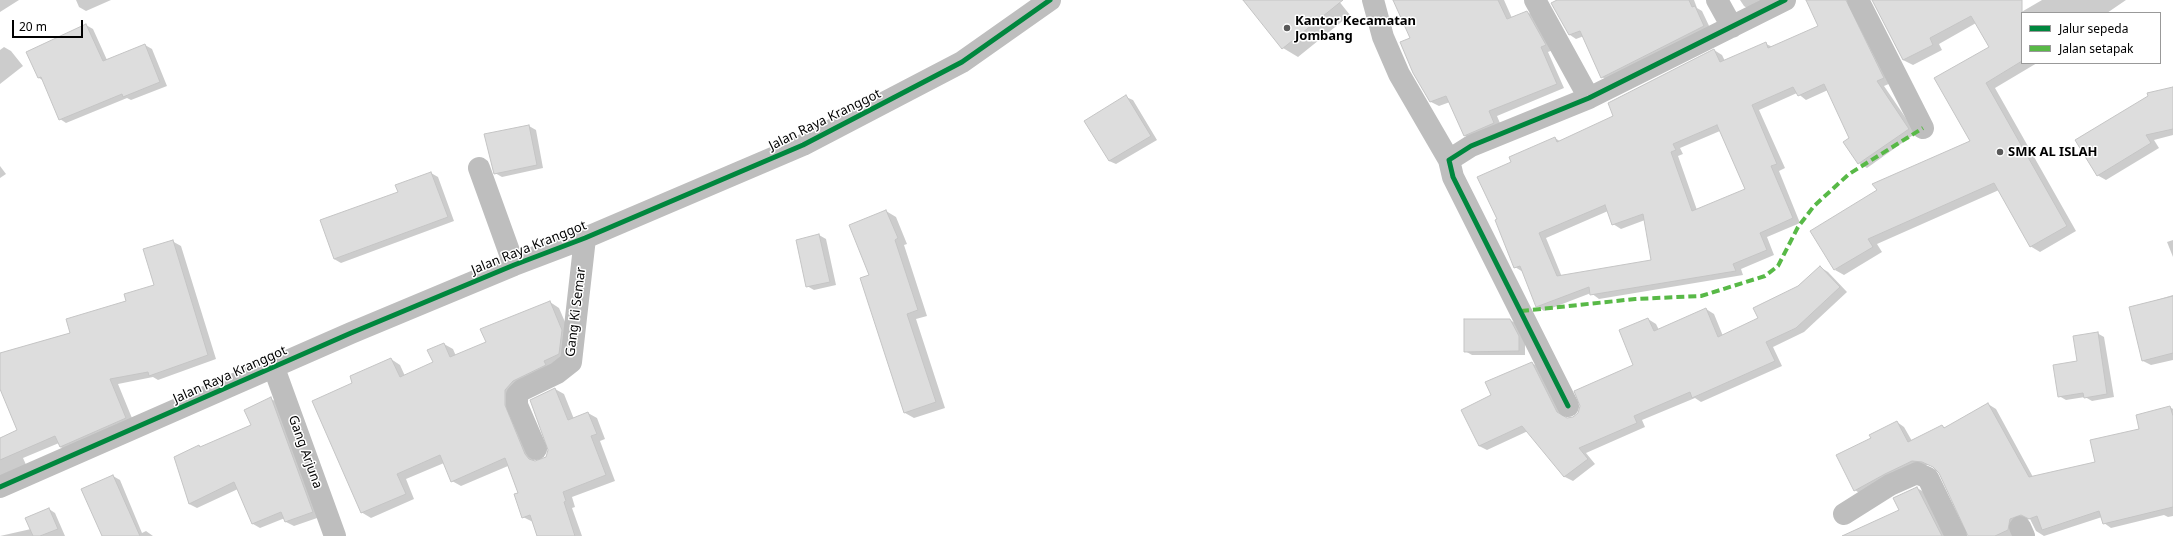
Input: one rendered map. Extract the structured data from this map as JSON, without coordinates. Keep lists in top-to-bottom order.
{
  "streets": {
    "street": ["Jalan Raya Kranggot", "Gang Ki Semar", "Gang Arjuna"]
  },
  "crossings": [
    ["Jalan Raya Kranggot", "Gang Ki Semar"],
    ["Jalan Raya Kranggot", "Gang Arjuna"]
  ],
  "places": ["Kantor Kecamatan Jombang", "SMK AL ISLAH"],
  "legend": ["Jalur sepeda", "Jalan setapak"],
  "scale_bar": "20 m"
}
